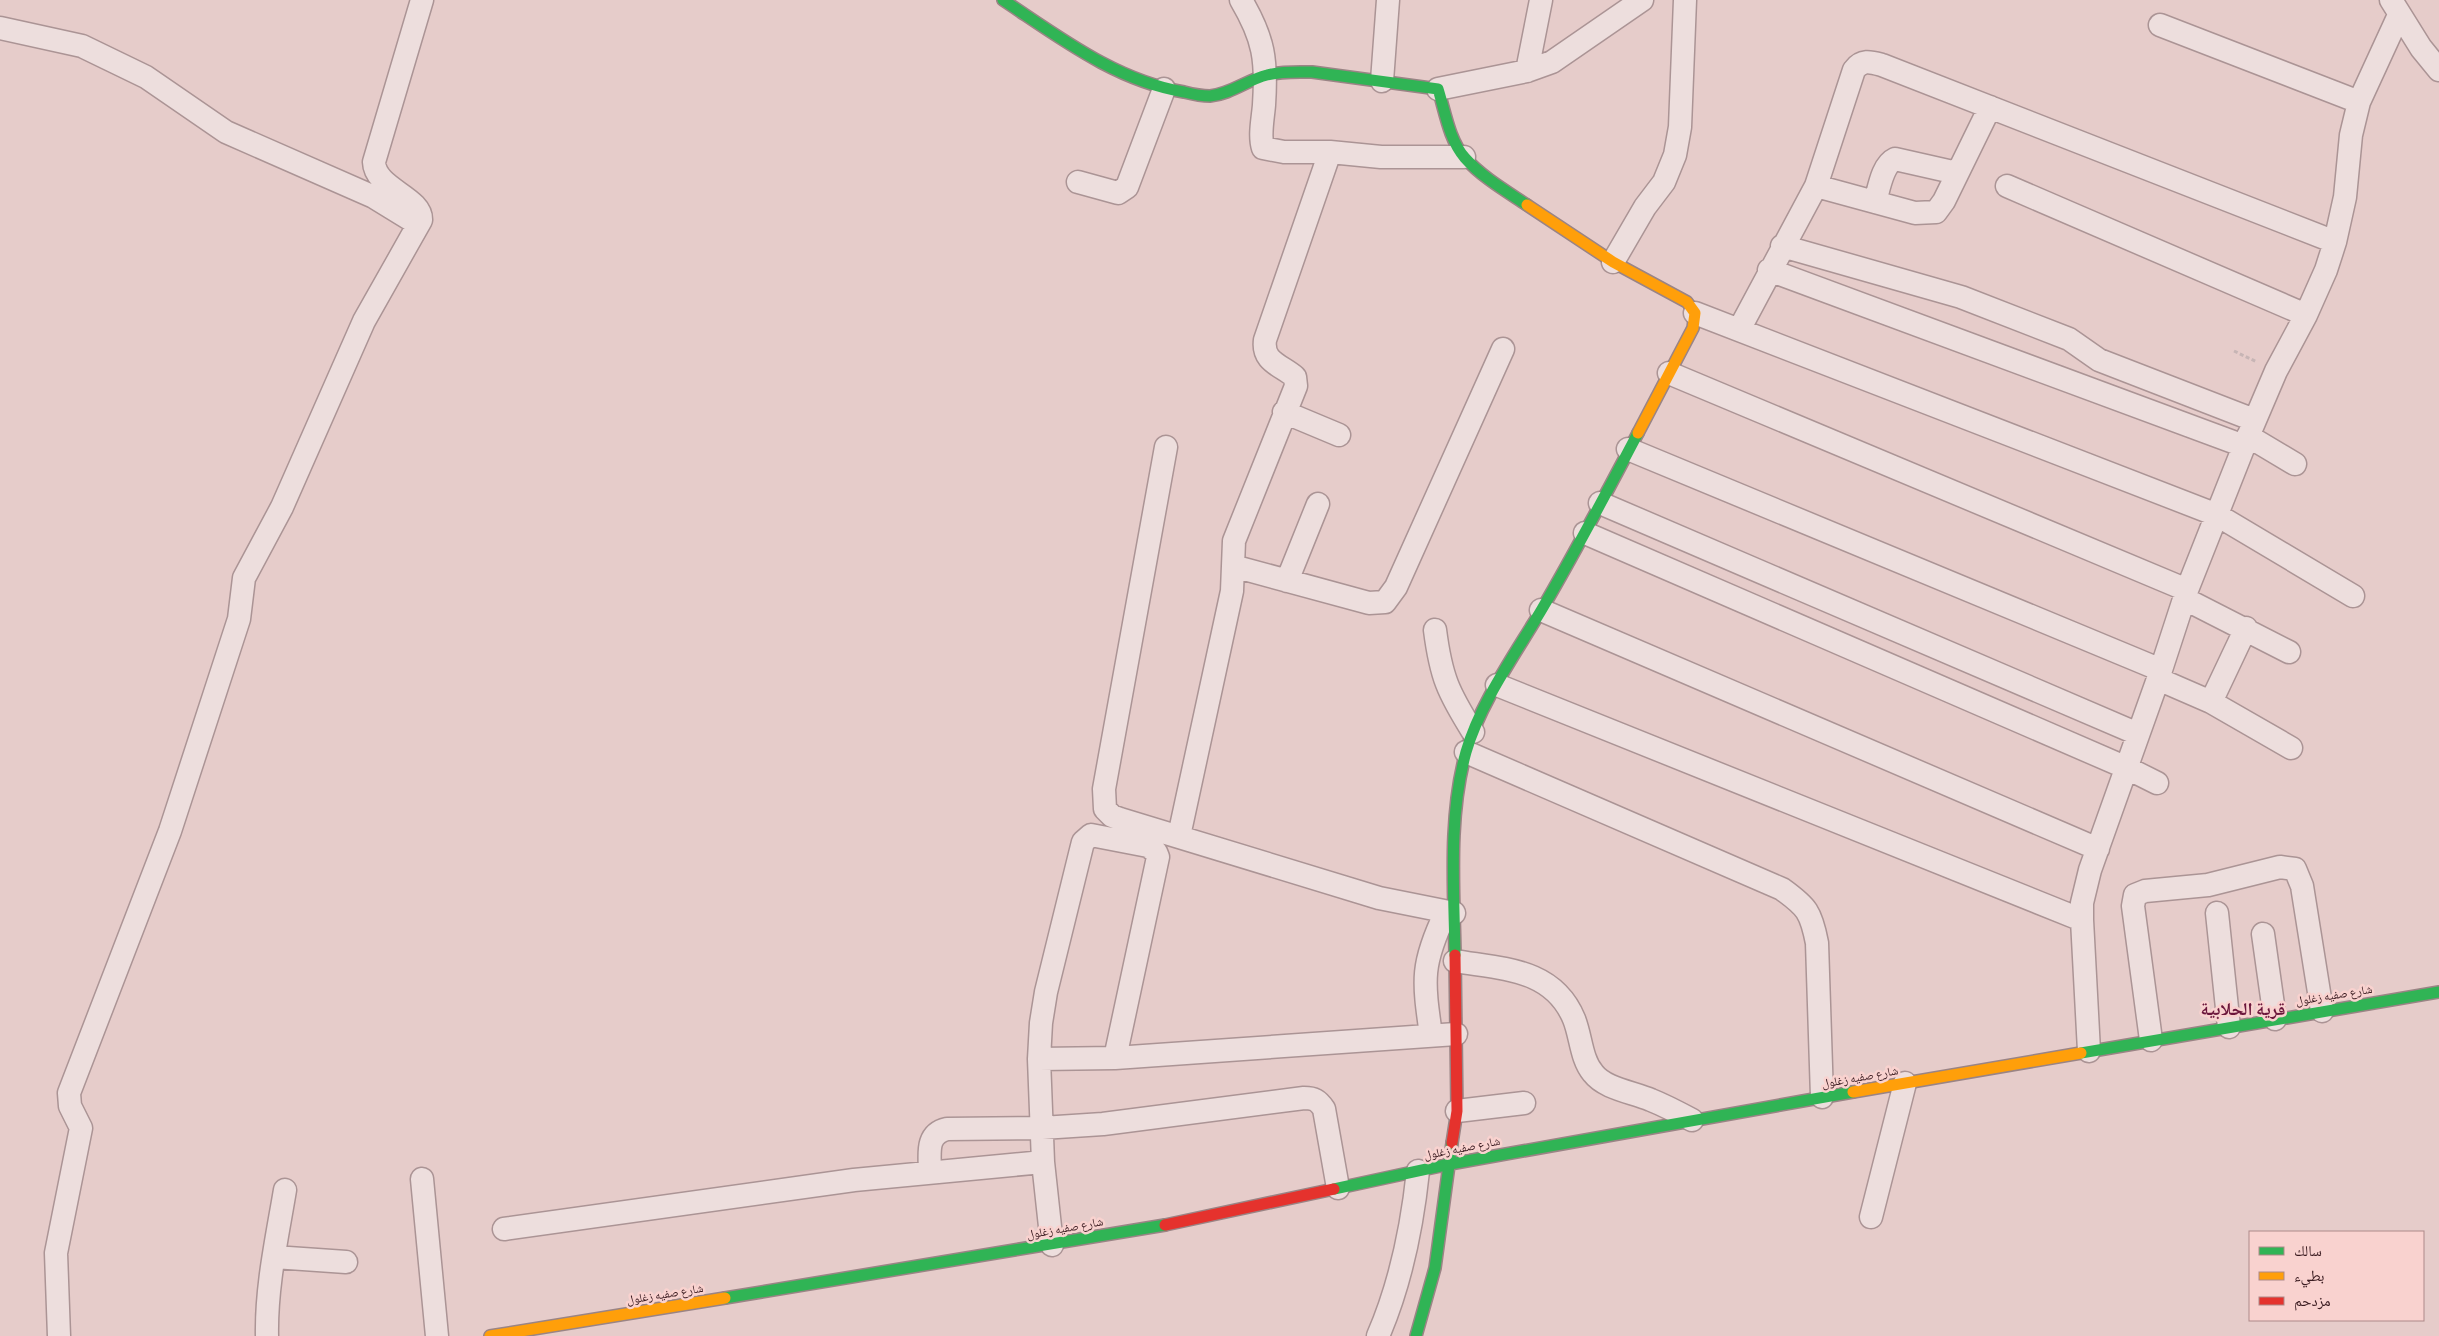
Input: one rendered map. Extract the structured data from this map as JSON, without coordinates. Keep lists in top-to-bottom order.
{
  "streets": {
    "street": ["شارع صفيه زغلول"]
  },
  "districts": ["قرية الحلابية"],
  "legend": ["سالك", "بطيء", "مزدحم"]
}
